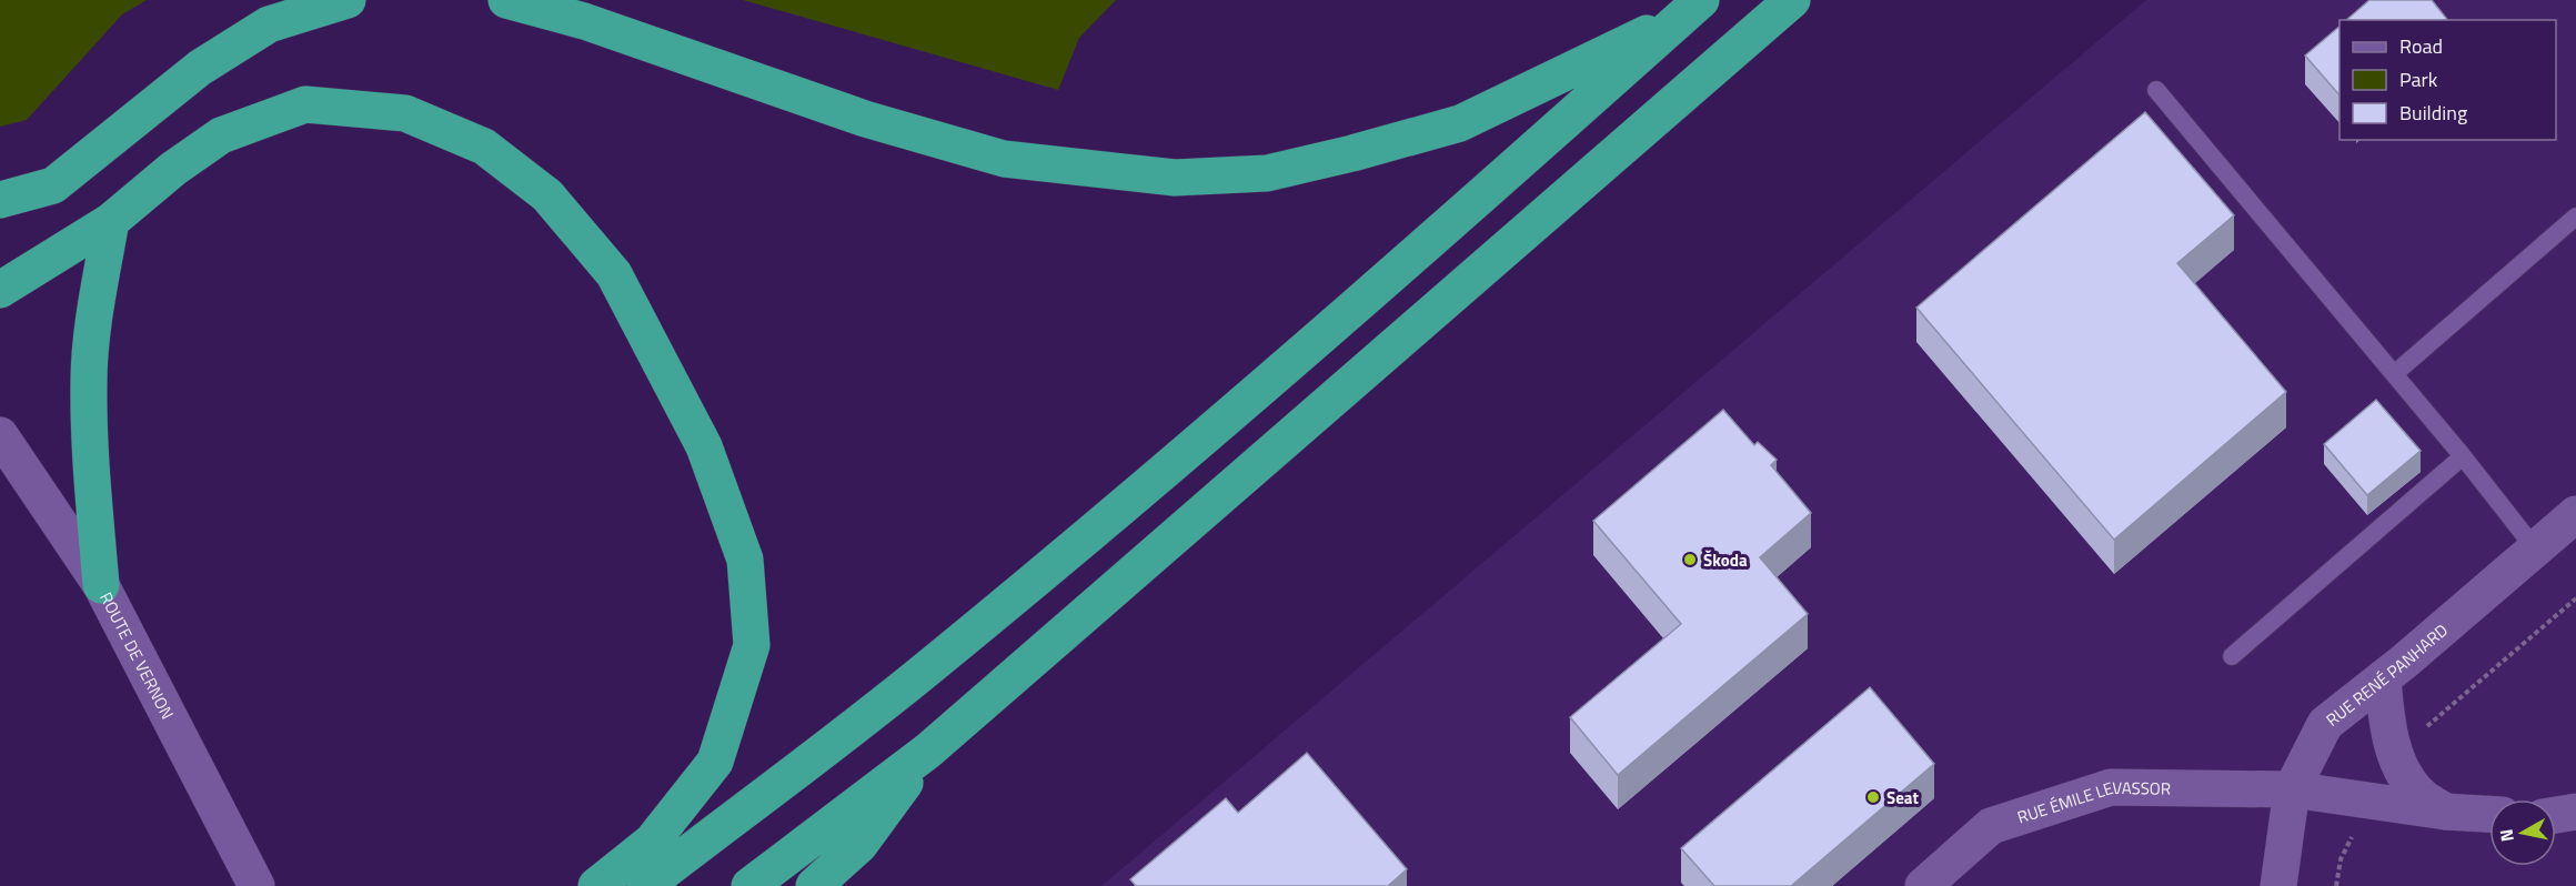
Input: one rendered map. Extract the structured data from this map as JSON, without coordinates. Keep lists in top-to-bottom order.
{
  "streets": {
    "street": ["ROUTE DE VERNON", "RUE RENÉ PANHARD", "RUE ÉMILE LEVASSOR"]
  },
  "crossings": [
    ["RUE RENÉ PANHARD", "RUE ÉMILE LEVASSOR"]
  ],
  "places": ["Škoda", "Seat"],
  "legend": ["Road", "Park", "Building"],
  "north": "left"
}
